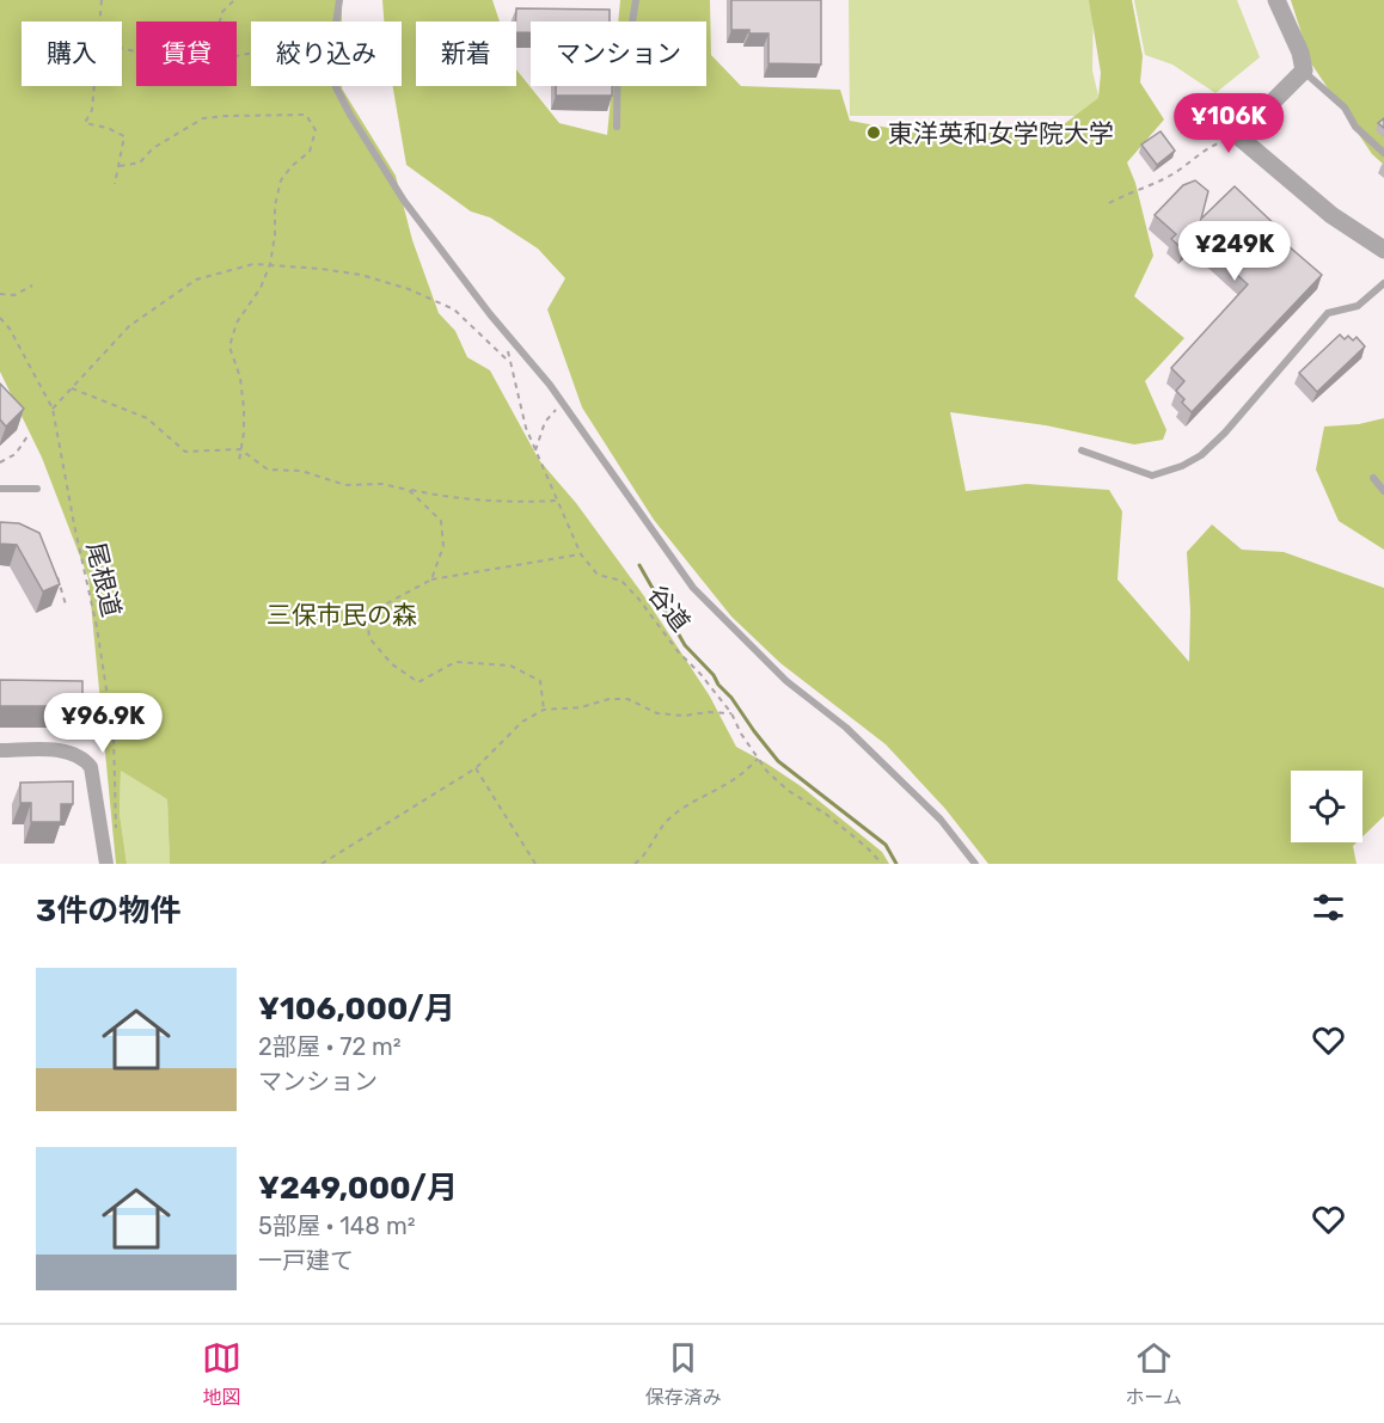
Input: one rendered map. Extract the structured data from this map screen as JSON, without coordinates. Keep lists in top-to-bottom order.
{
  "streets": {
    "path": ["尾根道", "谷道"]
  },
  "parks": ["三保市民の森"],
  "places": ["東洋英和女学院大学"],
  "page": {
    "chip": [
      "購入",
      "賃貸",
      "絞り込み",
      "新着",
      "マンション"
    ],
    "price": ["¥106K", "¥249K", "¥96.9K"],
    "heading": "3件の物件",
    "list": [
      {
        "name": "¥106,000/月",
        "note": "2部屋 · 72 m² · マンション"
      },
      {
        "name": "¥249,000/月",
        "note": "5部屋 · 148 m² · 一戸建て"
      }
    ],
    "tabs": ["地図", "保存済み", "ホーム"]
  }
}
